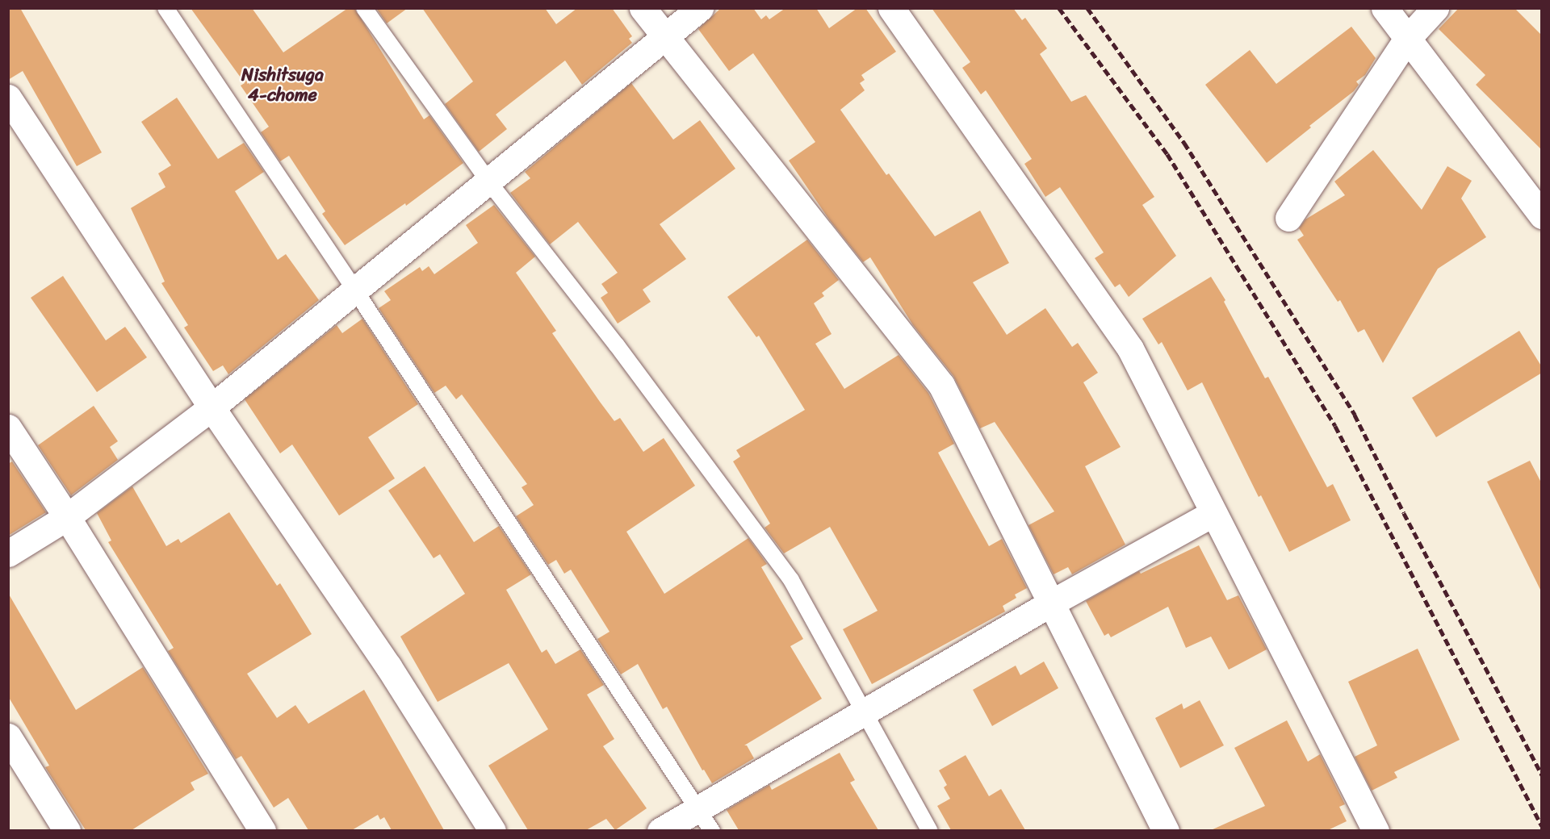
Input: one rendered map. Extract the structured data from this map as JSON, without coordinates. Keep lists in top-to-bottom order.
{
  "districts": ["Nishitsuga 4-chome"]
}
